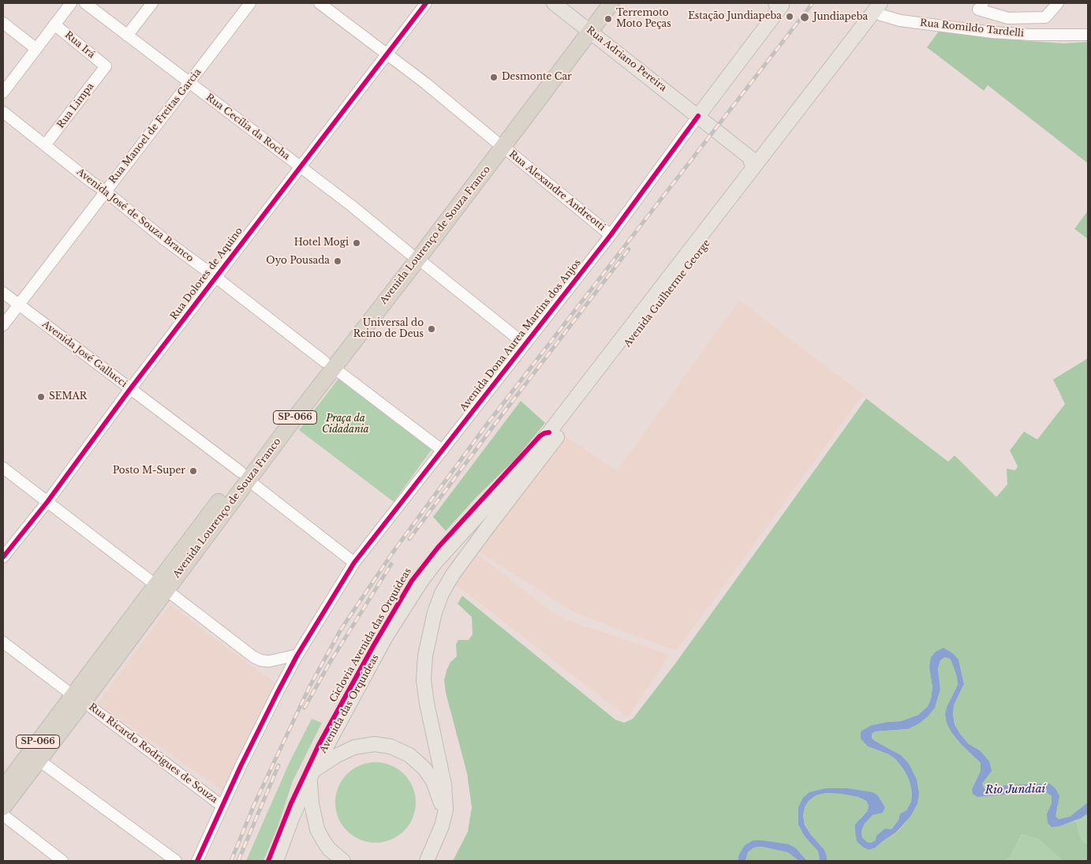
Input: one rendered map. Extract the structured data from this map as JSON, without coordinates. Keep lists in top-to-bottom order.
{
  "streets": {
    "highway": ["Avenida Lourenço de Souza Franco", "SP-066"],
    "main road": [
      "Rua Adriano Pereira",
      "Avenida Guilherme George",
      "Avenida Dona Aurea Martins dos Anjos",
      "Avenida das Orquídeas"
    ],
    "street": [
      "Rua Romildo Tardelli",
      "Rua Irá",
      "Rua Limpa",
      "Rua Manoel de Freitas Garcia",
      "Rua Cecília da Rocha",
      "Rua Alexandre Andreotti",
      "Avenida José de Souza Branco",
      "Rua Dolores de Aquino",
      "Avenida José Gallucci",
      "Rua Ricardo Rodrigues de Souza"
    ],
    "cycle path": ["Ciclovia Avenida das Orquídeas"]
  },
  "crossings": [
    ["Rua Romildo Tardelli", "Avenida Guilherme George"],
    ["Rua Irá", "Rua Limpa"],
    ["Rua Adriano Pereira", "Avenida Lourenço de Souza Franco"],
    ["Rua Adriano Pereira", "Avenida Guilherme George"],
    ["Rua Adriano Pereira", "Avenida Dona Aurea Martins dos Anjos"],
    ["Rua Limpa", "Avenida José de Souza Branco"],
    ["Rua Manoel de Freitas Garcia", "Rua Cecília da Rocha"],
    ["Rua Manoel de Freitas Garcia", "Avenida José de Souza Branco"],
    ["Rua Manoel de Freitas Garcia", "Avenida José Gallucci"],
    ["Rua Cecília da Rocha", "Avenida Lourenço de Souza Franco"],
    ["Rua Cecília da Rocha", "Rua Dolores de Aquino"],
    ["Rua Cecília da Rocha", "Avenida Dona Aurea Martins dos Anjos"],
    ["Rua Alexandre Andreotti", "Avenida Lourenço de Souza Franco"],
    ["Rua Alexandre Andreotti", "Rua Dolores de Aquino"],
    ["Rua Alexandre Andreotti", "Avenida Dona Aurea Martins dos Anjos"],
    ["Avenida José de Souza Branco", "Avenida Lourenço de Souza Franco"],
    ["Avenida José de Souza Branco", "Rua Dolores de Aquino"],
    ["Avenida José de Souza Branco", "Avenida Dona Aurea Martins dos Anjos"],
    ["Avenida Lourenço de Souza Franco", "Avenida José Gallucci"],
    ["Avenida Lourenço de Souza Franco", "Rua Ricardo Rodrigues de Souza"],
    ["Rua Dolores de Aquino", "Avenida José Gallucci"],
    ["Avenida Guilherme George", "Avenida das Orquídeas"],
    ["Avenida Dona Aurea Martins dos Anjos", "Avenida José Gallucci"],
    ["Avenida Dona Aurea Martins dos Anjos", "Rua Ricardo Rodrigues de Souza"]
  ],
  "water": ["Rio Jundiaí"],
  "parks": ["Praça da Cidadania"],
  "places": [
    "Estação Jundiapeba",
    "Jundiapeba",
    "Terremoto Moto Peças",
    "Desmonte Car",
    "Hotel Mogi",
    "Oyo Pousada",
    "Universal do Reino de Deus",
    "SEMAR",
    "Posto M-Super"
  ]
}
